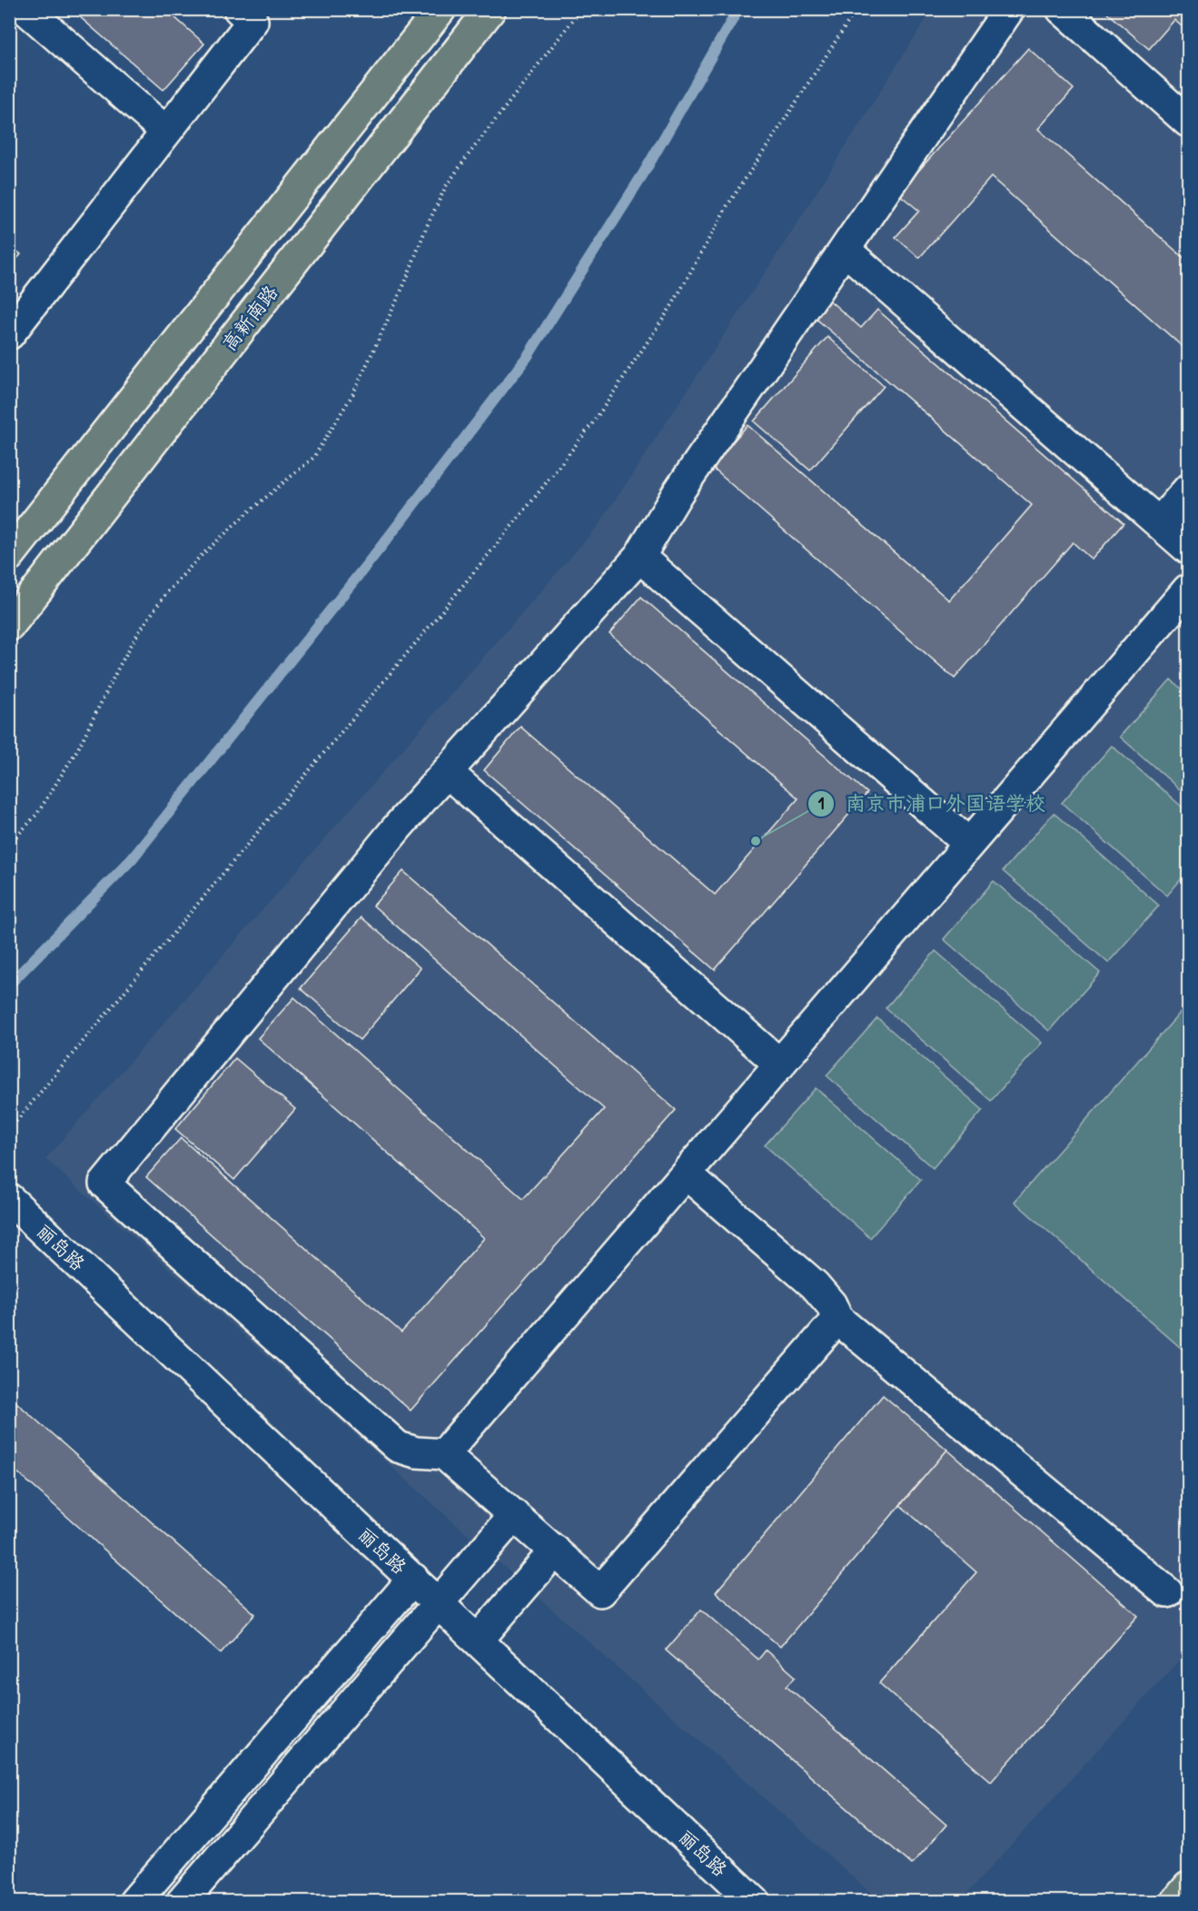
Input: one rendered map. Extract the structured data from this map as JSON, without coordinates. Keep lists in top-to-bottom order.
{
  "streets": {
    "main road": ["高新南路"],
    "street": ["丽岛路"]
  },
  "places": ["南京市浦口外国语学校"]
}
